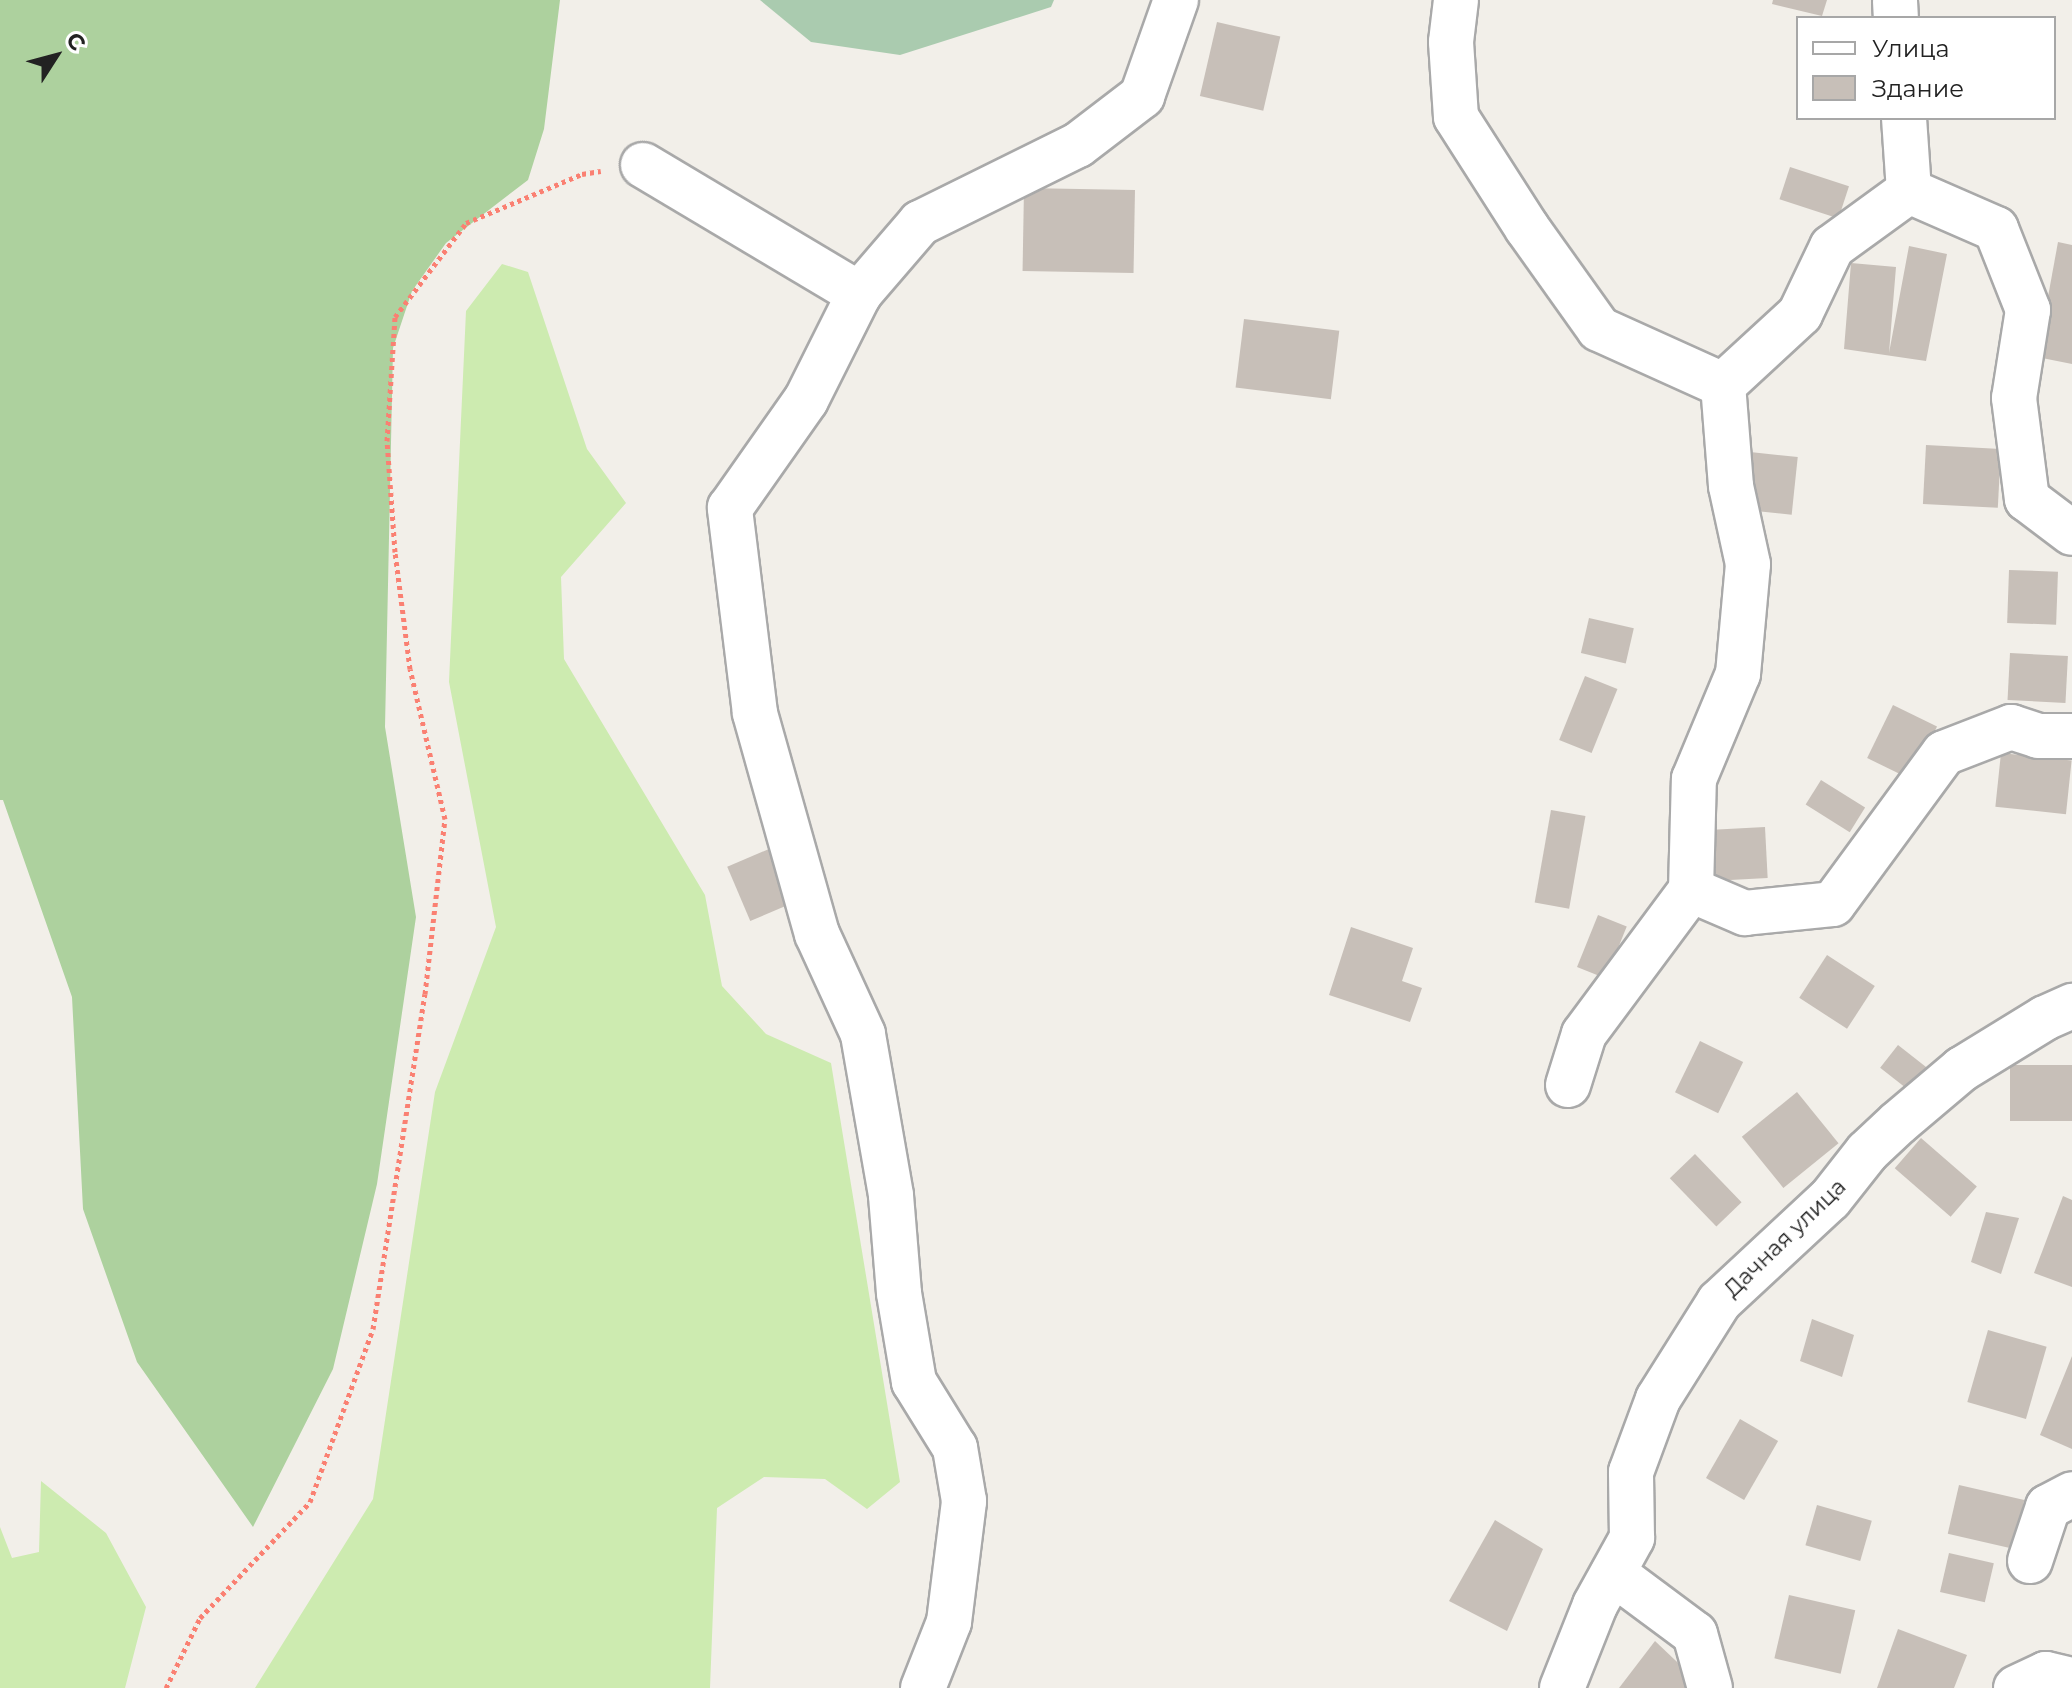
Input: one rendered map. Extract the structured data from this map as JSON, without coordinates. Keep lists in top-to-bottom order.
{
  "streets": {
    "street": ["Дачная улица"]
  },
  "legend": ["Улица", "Здание"],
  "north": "top right"
}
